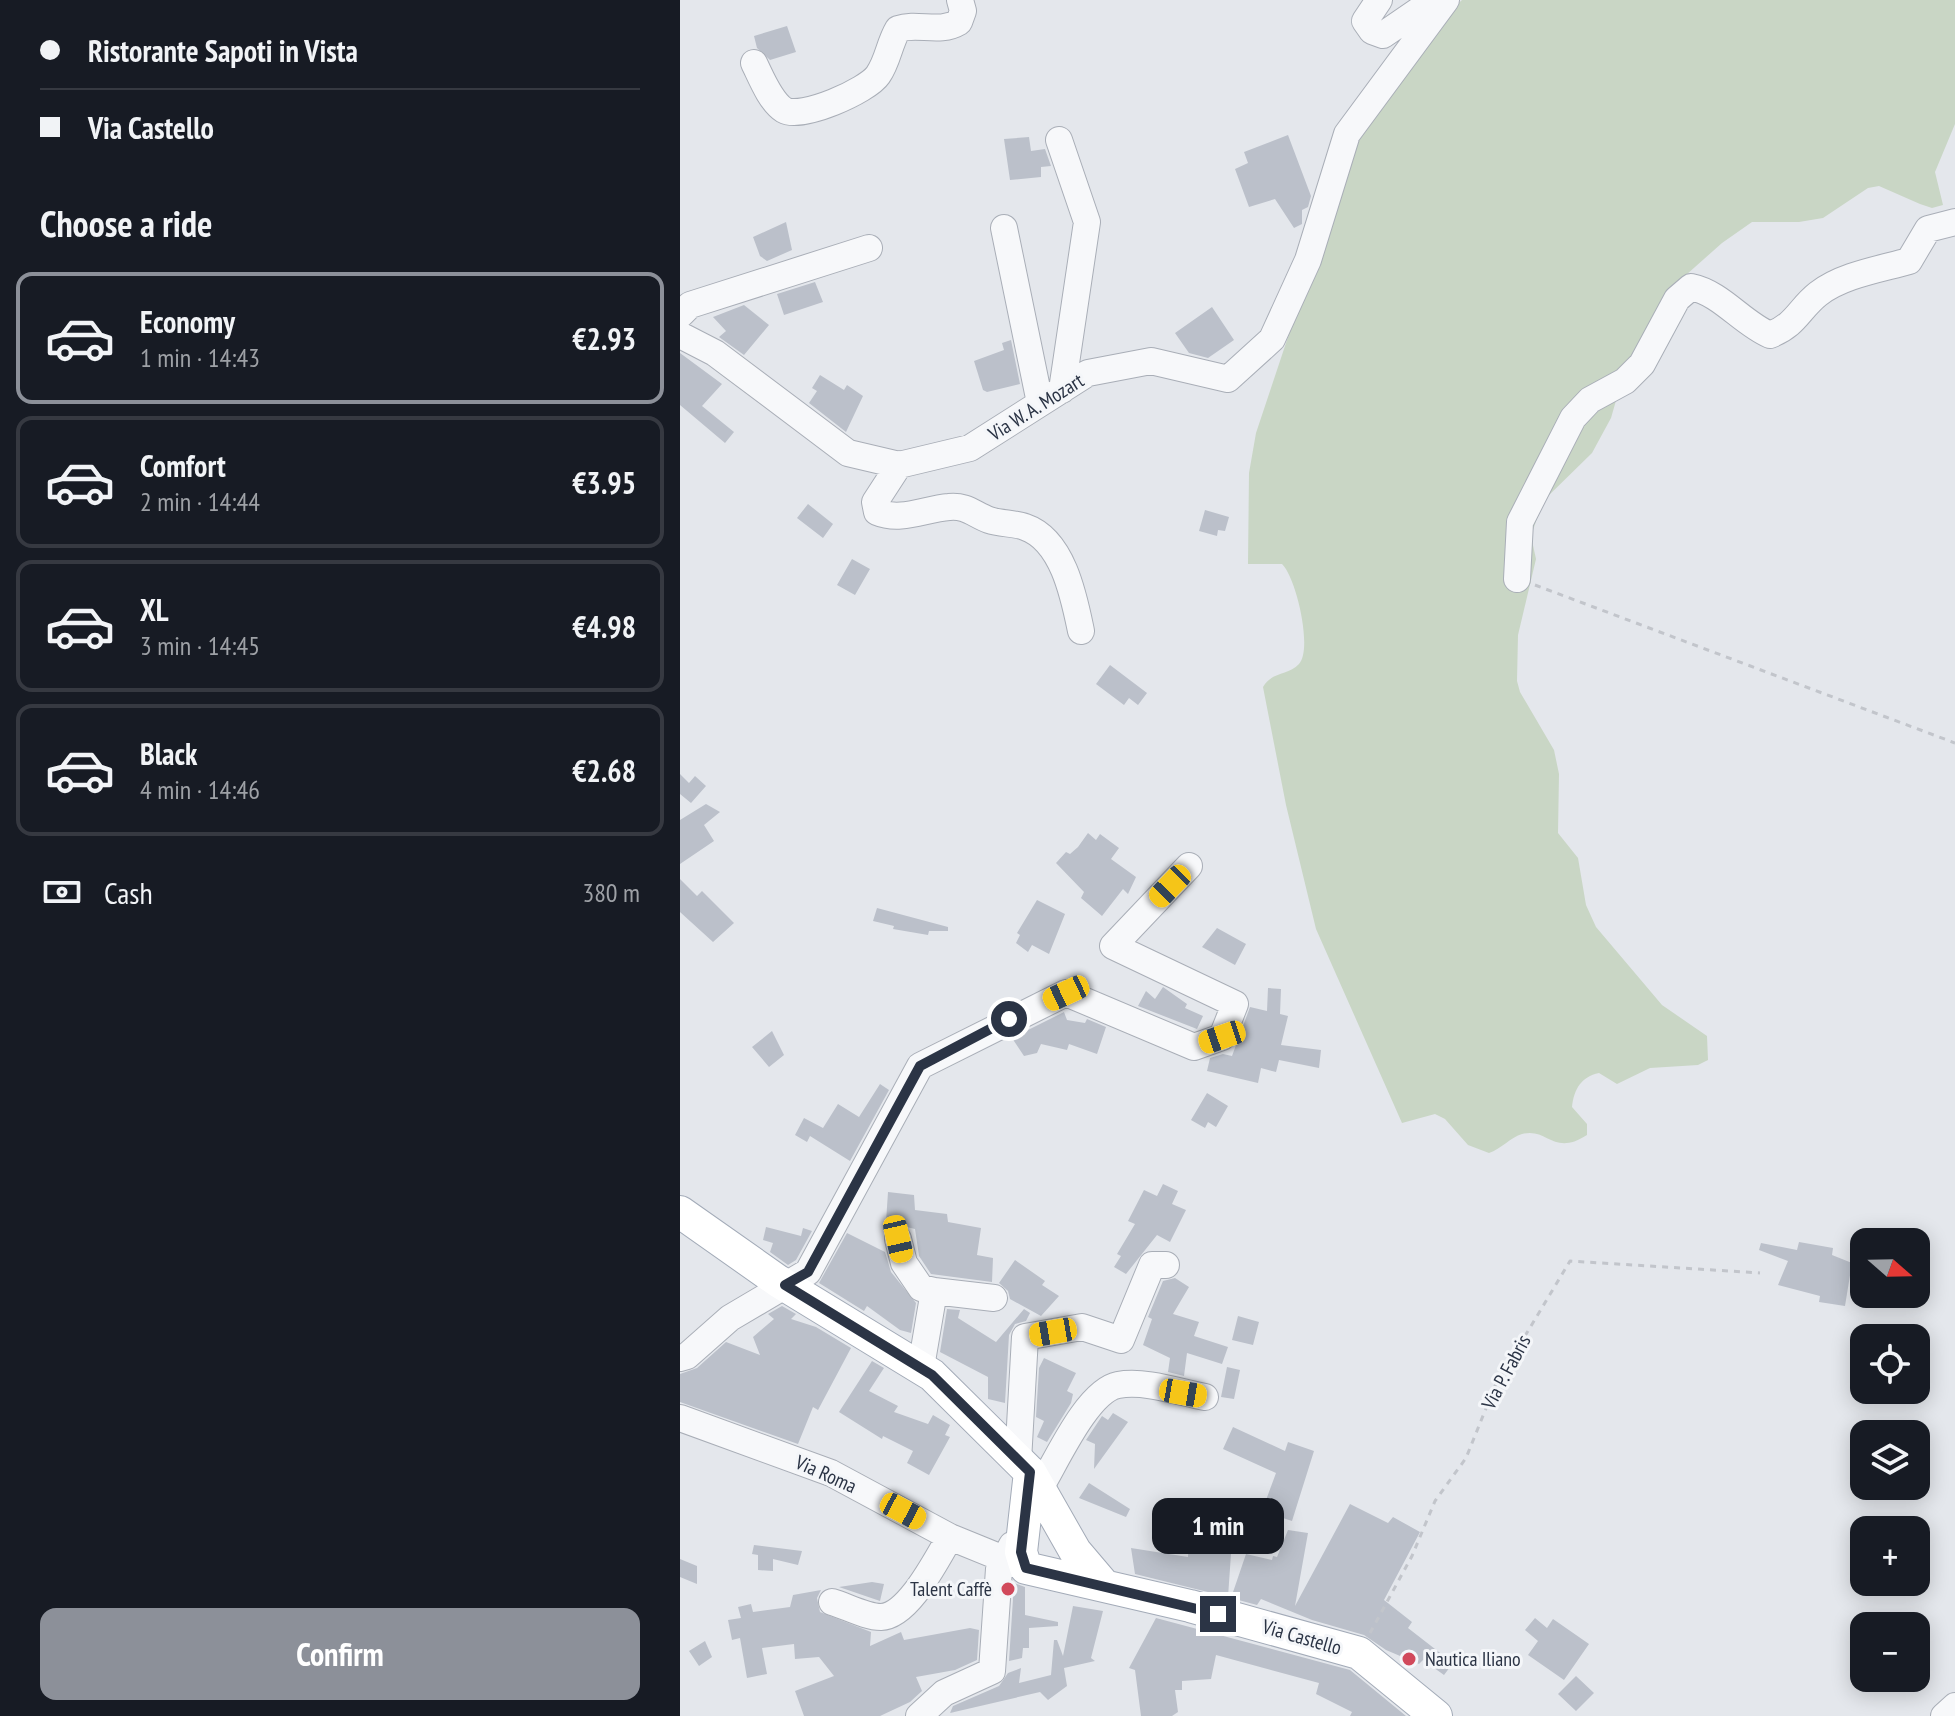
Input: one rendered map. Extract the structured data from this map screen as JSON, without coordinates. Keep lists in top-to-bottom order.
{
  "streets": {
    "main road": ["Via Roma", "Via Castello"],
    "street": ["Via W. A. Mozart"],
    "path": ["Via P. Fabris"]
  },
  "crossings": [
    ["Via P. Fabris", "Via Castello"],
    ["Via Roma", "Via Castello"]
  ],
  "places": ["Talent Caffè", "Nautica Iliano"],
  "north": "right",
  "page": {
    "banner": ["Ristorante Sapoti in Vista", "Via Castello"],
    "heading": "Choose a ride",
    "list": [
      {
        "name": "Economy",
        "note": "1 min · 14:43",
        "value": "€2.93"
      },
      {
        "name": "Comfort",
        "note": "2 min · 14:44",
        "value": "€3.95"
      },
      {
        "name": "XL",
        "note": "3 min · 14:45",
        "value": "€4.98"
      },
      {
        "name": "Black",
        "note": "4 min · 14:46",
        "value": "€2.68"
      }
    ],
    "pay": ["Cash", "380 m"],
    "map_buttons": ["+", "−"],
    "bubble": "1 min",
    "buttons": "Confirm"
  }
}
